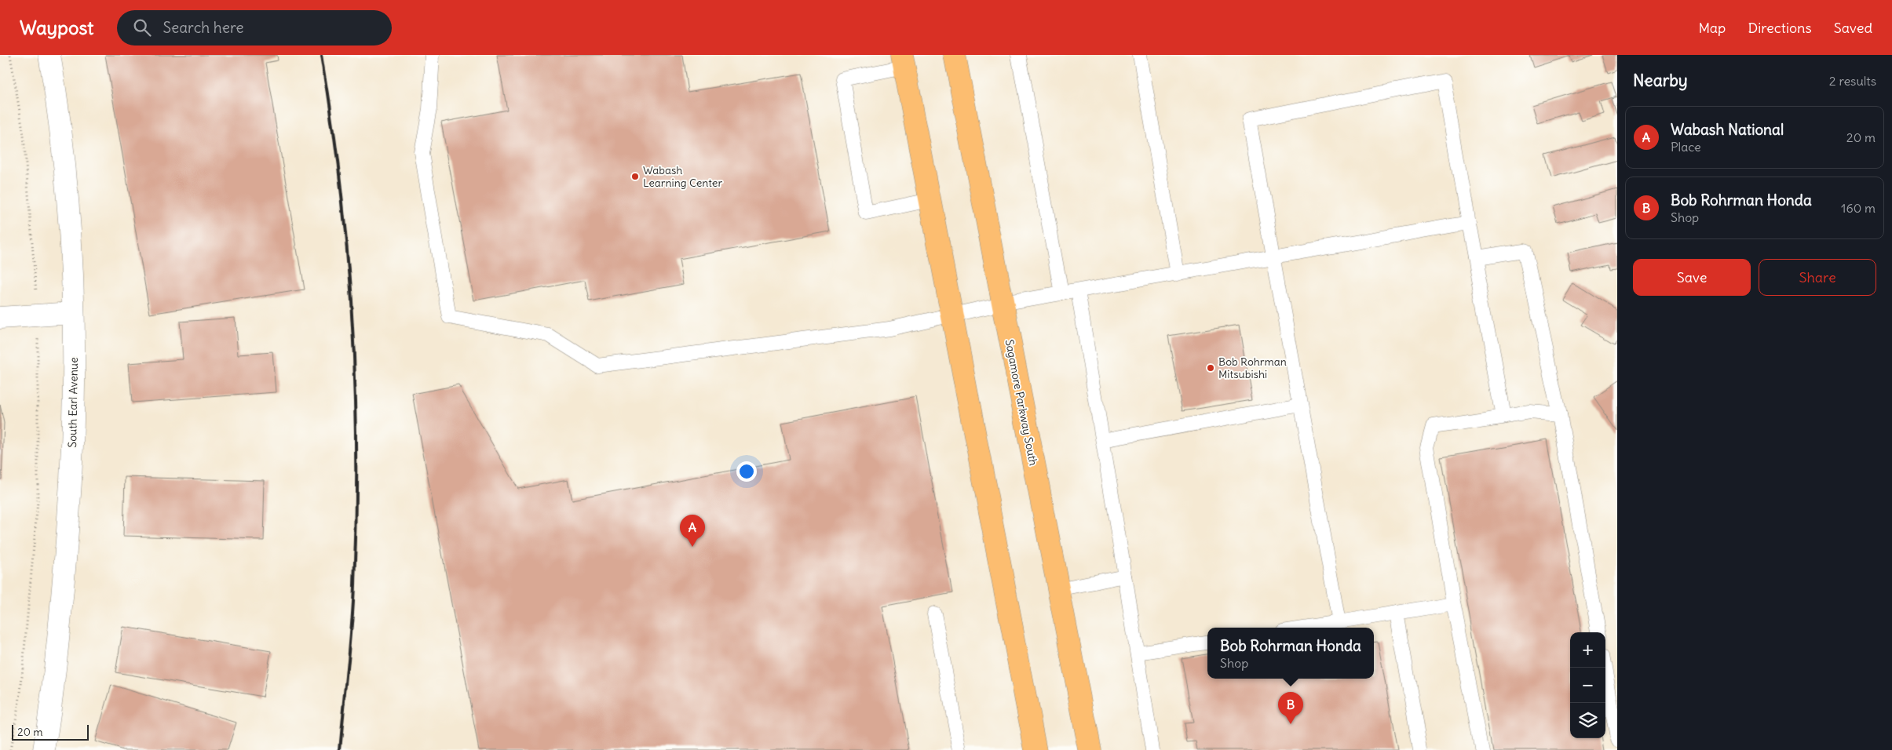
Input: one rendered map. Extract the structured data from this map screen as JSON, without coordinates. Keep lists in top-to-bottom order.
{
  "streets": {
    "main road": ["Sagamore Parkway South"],
    "street": ["South Earl Avenue"]
  },
  "places": ["Wabash Learning Center", "Bob Rohrman Mitsubishi"],
  "scale_bar": "20 m",
  "page": {
    "header": "Waypost",
    "search": "Search here",
    "nav": ["Map", "Directions", "Saved"],
    "heading": ["Nearby", "2 results"],
    "list": [
      {
        "mark": "A",
        "name": "Wabash National",
        "note": "Place",
        "value": "20 m"
      },
      {
        "mark": "B",
        "name": "Bob Rohrman Honda",
        "note": "Shop",
        "value": "160 m"
      }
    ],
    "buttons": ["Save", "Share"],
    "pins": ["A", "B"],
    "popup": ["Bob Rohrman Honda", "Shop"],
    "map_buttons": ["+", "−"],
    "scale": "20 m"
  }
}
